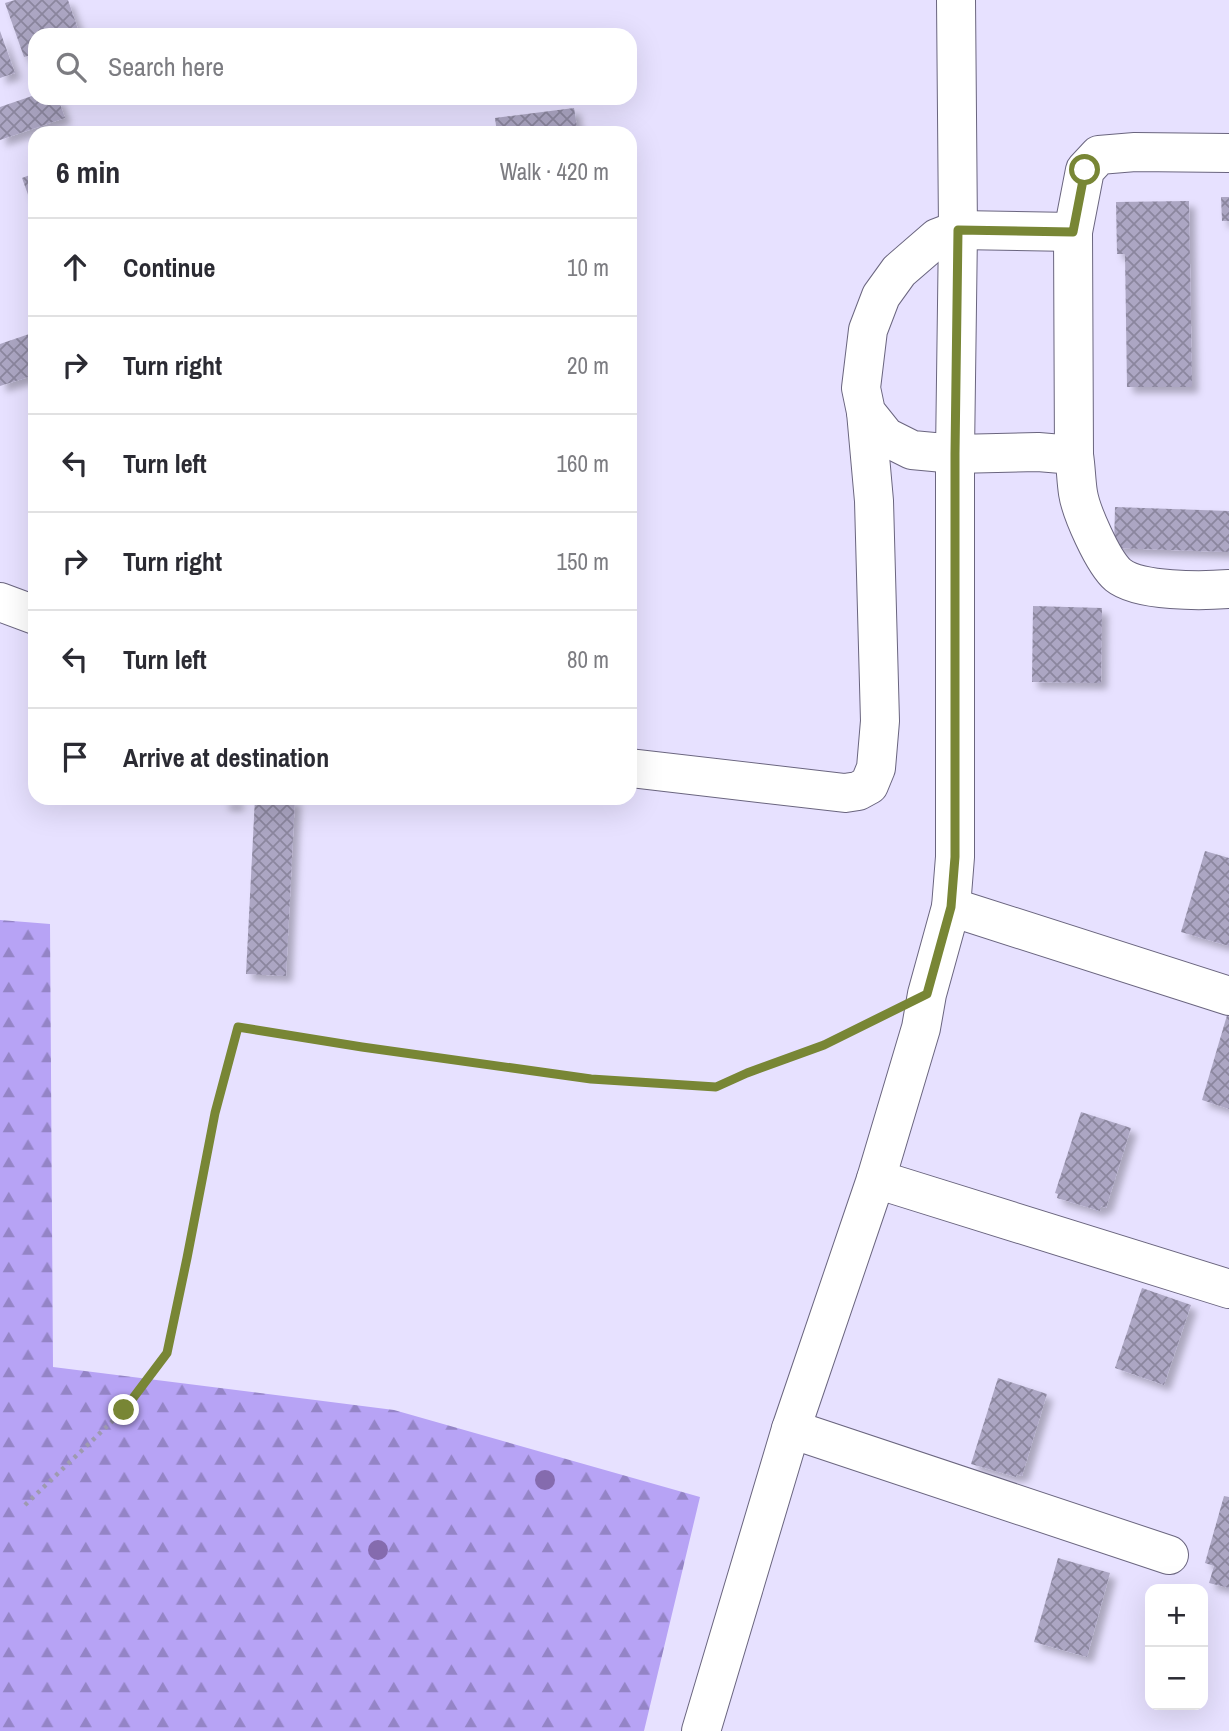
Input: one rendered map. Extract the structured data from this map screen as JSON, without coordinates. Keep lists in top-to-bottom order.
{
  "page": {
    "search": "Search here",
    "heading": ["6 min", "Walk · 420 m"],
    "list": [
      ["Continue", "10 m"],
      ["Turn right", "20 m"],
      ["Turn left", "160 m"],
      ["Turn right", "150 m"],
      ["Turn left", "80 m"],
      "Arrive at destination"
    ],
    "map_buttons": ["+", "−"]
  }
}
